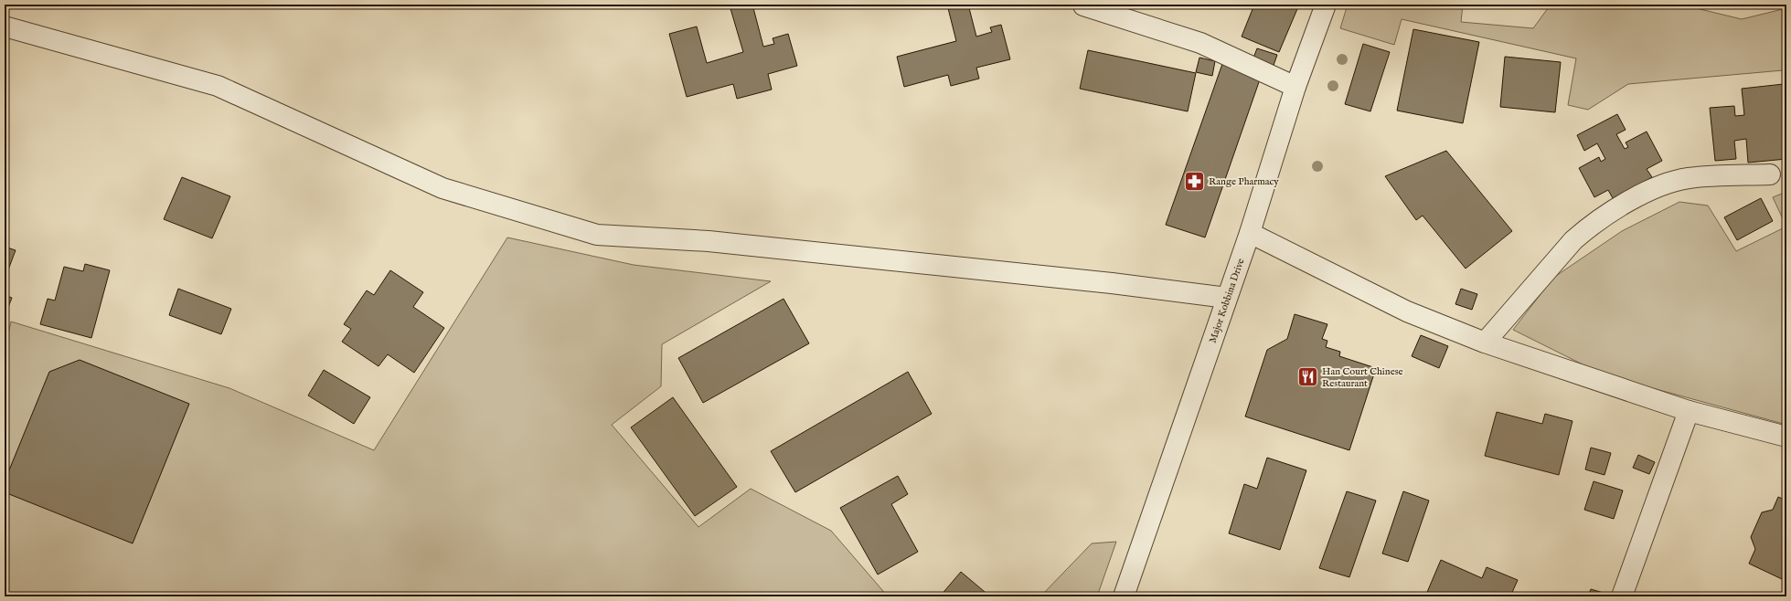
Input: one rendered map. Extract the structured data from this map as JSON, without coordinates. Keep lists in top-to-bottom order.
{
  "streets": {
    "street": ["Major Kobbina Drive"]
  },
  "places": {
    "pharmacy": ["Range Pharmacy"],
    "restaurant": ["Han Court Chinese Restaurant"]
  }
}
